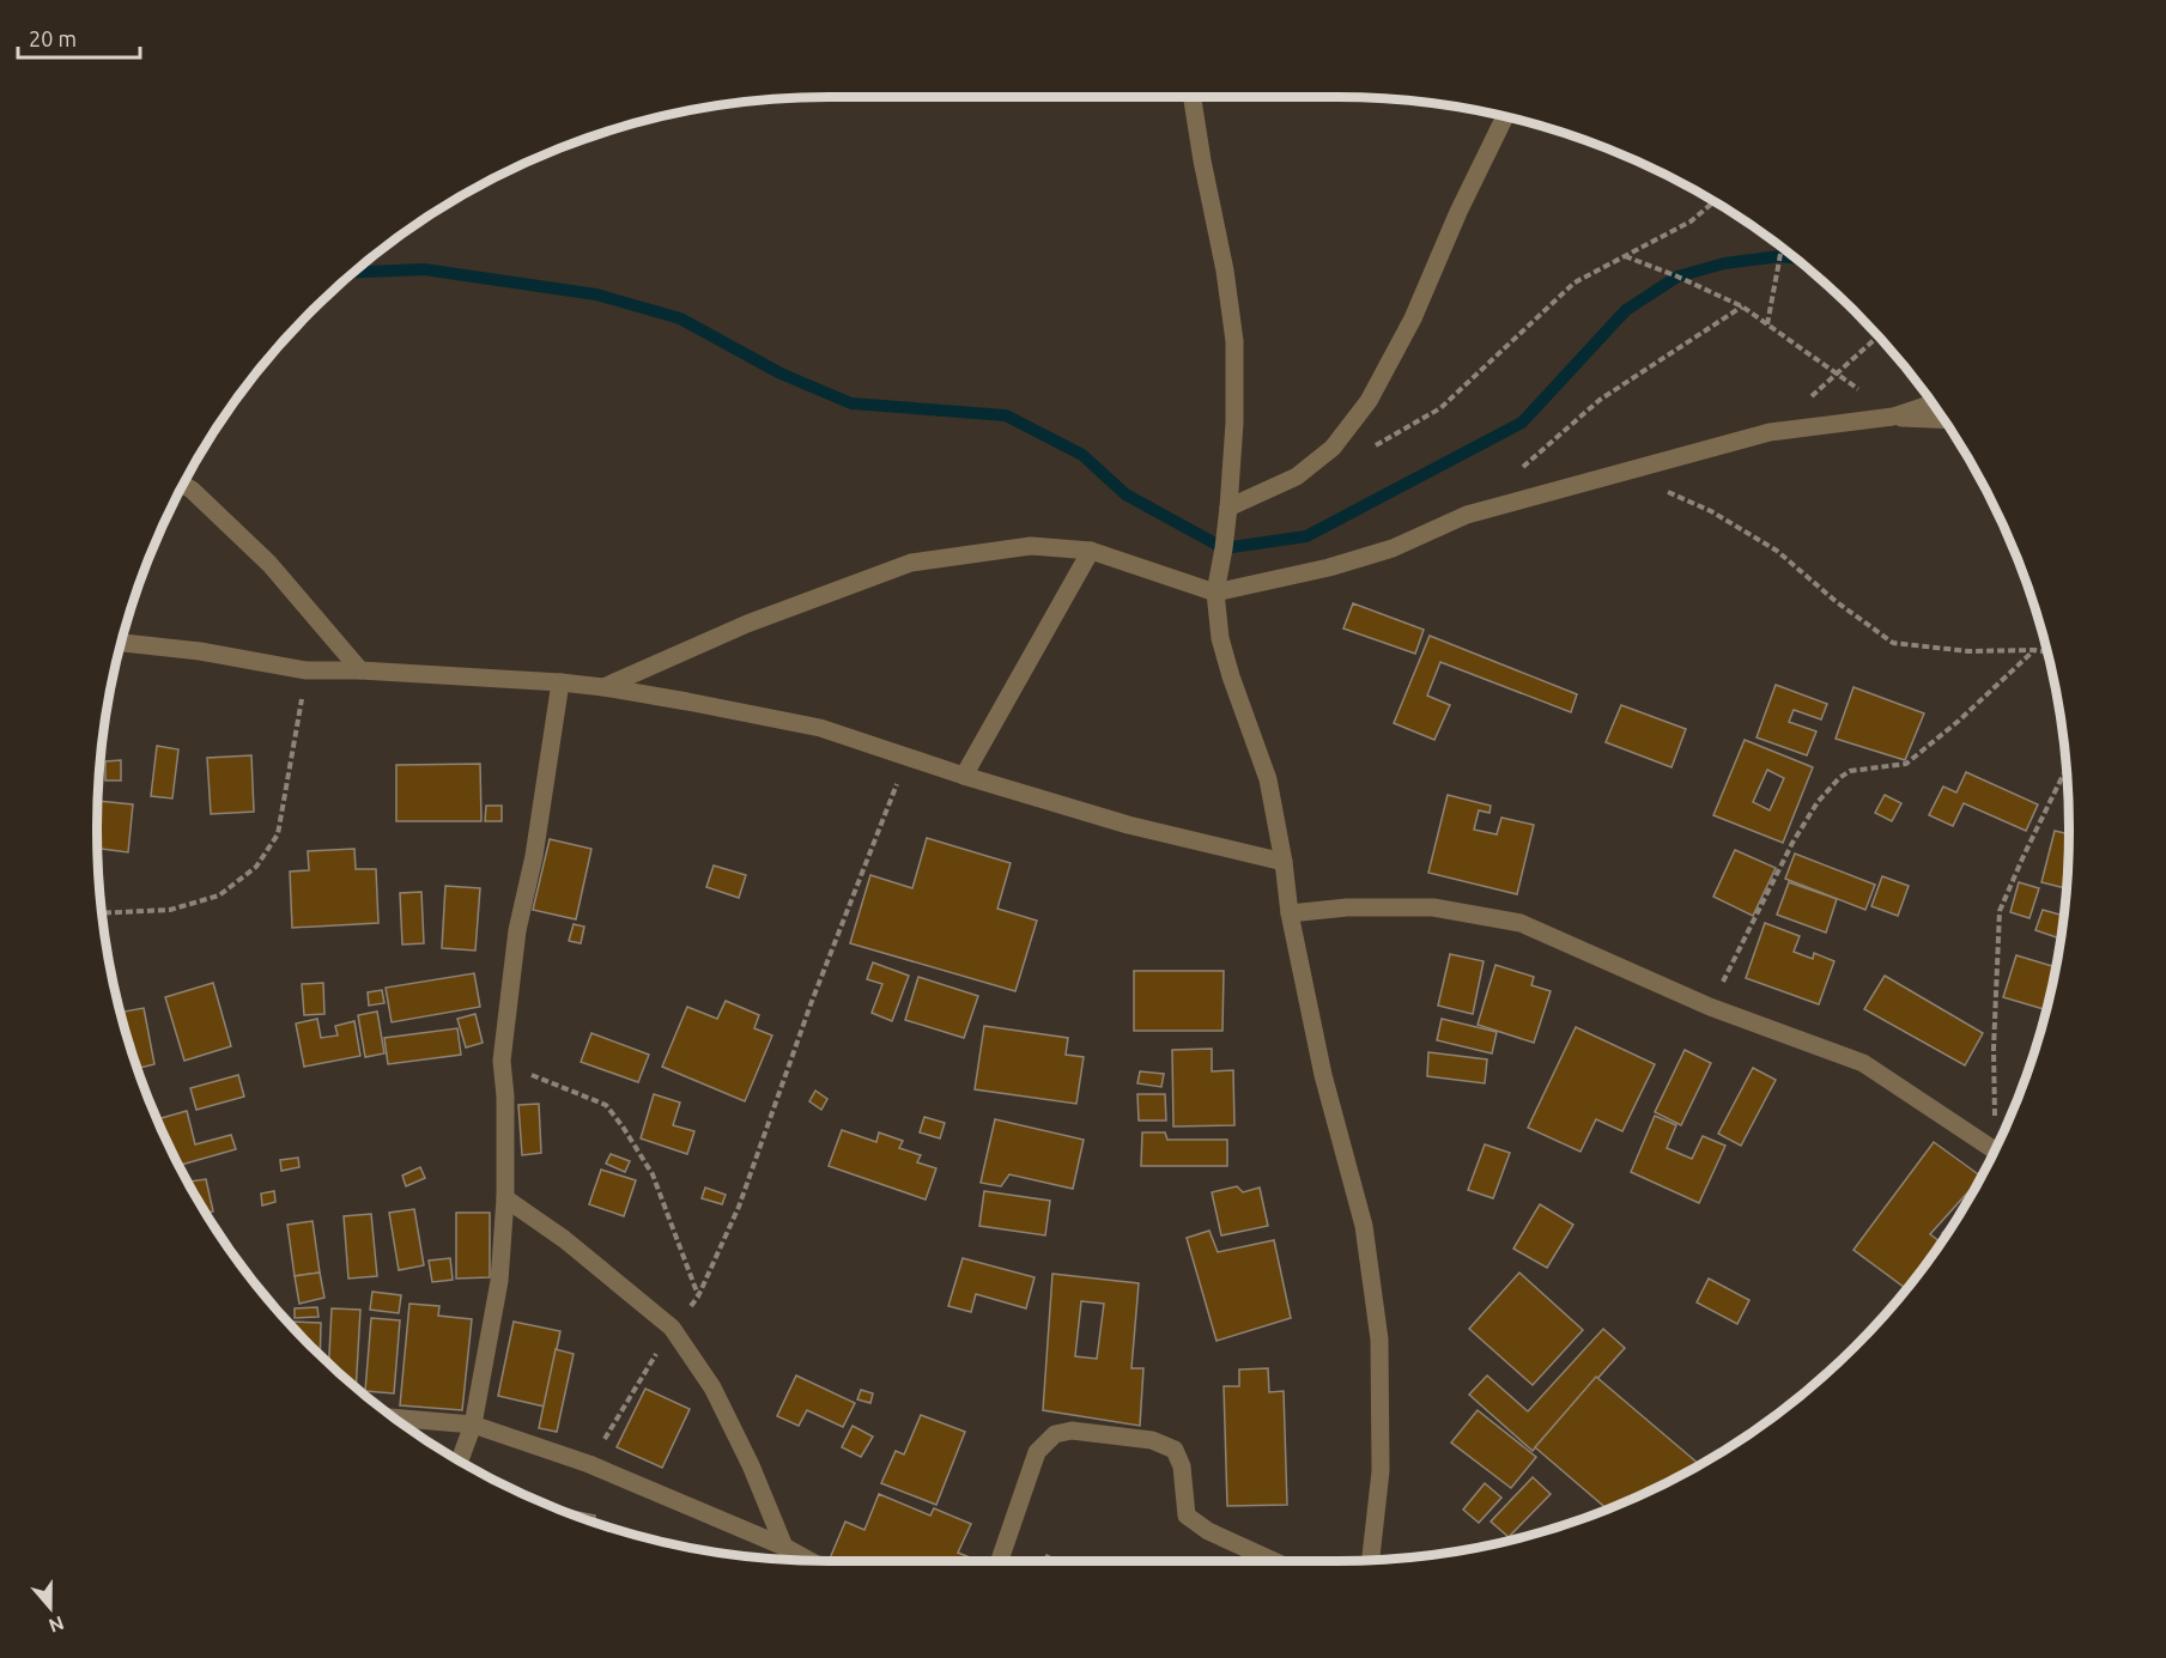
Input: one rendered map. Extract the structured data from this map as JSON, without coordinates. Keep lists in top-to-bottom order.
{
  "scale_bar": "20 m",
  "north": "bottom"
}
